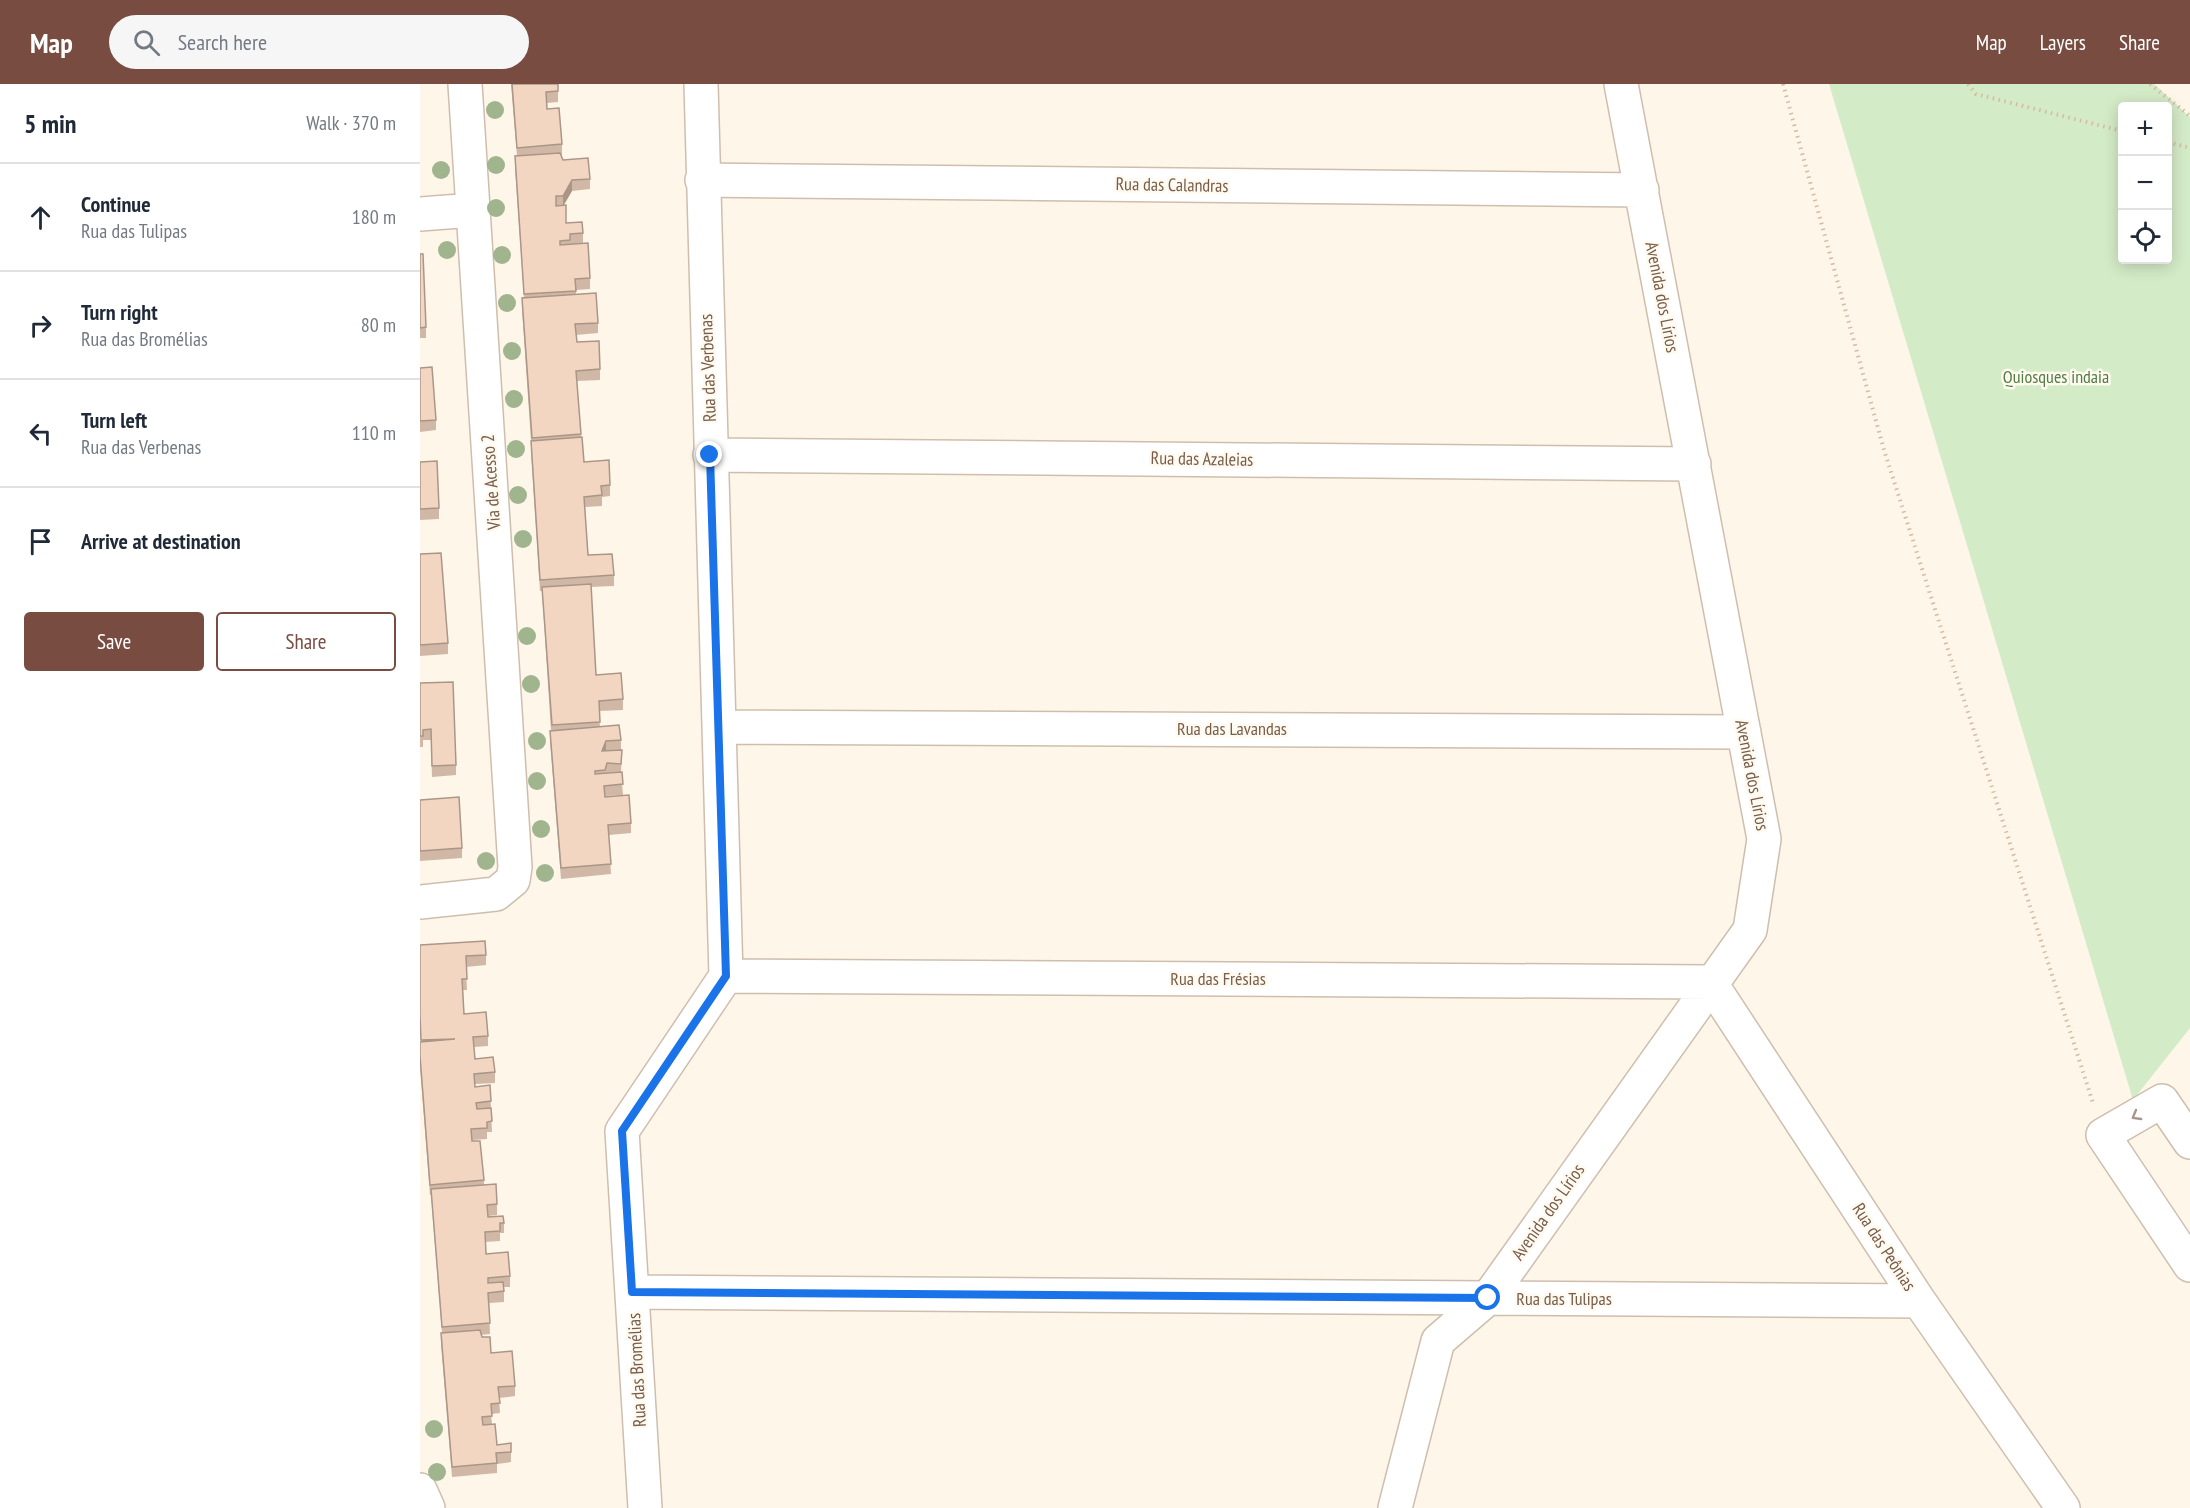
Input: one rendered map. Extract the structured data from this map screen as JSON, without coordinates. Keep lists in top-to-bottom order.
{
  "streets": {
    "street": [
      "Rua das Calandras",
      "Avenida dos Lírios",
      "Rua das Verbenas",
      "Rua das Azaleias",
      "Via de Acesso 2",
      "Rua das Lavandas",
      "Rua das Frésias",
      "Rua das Peônias",
      "Rua das Tulipas",
      "Rua das Bromélias"
    ]
  },
  "crossings": [
    ["Rua das Calandras", "Avenida dos Lírios"],
    ["Rua das Calandras", "Rua das Verbenas"],
    ["Avenida dos Lírios", "Rua das Azaleias"],
    ["Avenida dos Lírios", "Rua das Lavandas"],
    ["Avenida dos Lírios", "Rua das Frésias"],
    ["Avenida dos Lírios", "Rua das Peônias"],
    ["Avenida dos Lírios", "Rua das Tulipas"],
    ["Rua das Verbenas", "Rua das Azaleias"],
    ["Rua das Verbenas", "Rua das Lavandas"],
    ["Rua das Verbenas", "Rua das Frésias"],
    ["Rua das Verbenas", "Rua das Bromélias"],
    ["Rua das Frésias", "Rua das Peônias"],
    ["Rua das Frésias", "Rua das Bromélias"],
    ["Rua das Peônias", "Rua das Tulipas"],
    ["Rua das Tulipas", "Rua das Bromélias"]
  ],
  "parks": ["Quiosques indaia"],
  "page": {
    "header": "Map",
    "search": "Search here",
    "nav": ["Map", "Layers", "Share"],
    "heading": ["5 min", "Walk · 370 m"],
    "map_buttons": ["+", "−"],
    "list": [
      ["Continue", "Rua das Tulipas", "180 m"],
      ["Turn right", "Rua das Bromélias", "80 m"],
      ["Turn left", "Rua das Verbenas", "110 m"],
      "Arrive at destination"
    ],
    "buttons": ["Save", "Share"]
  }
}
